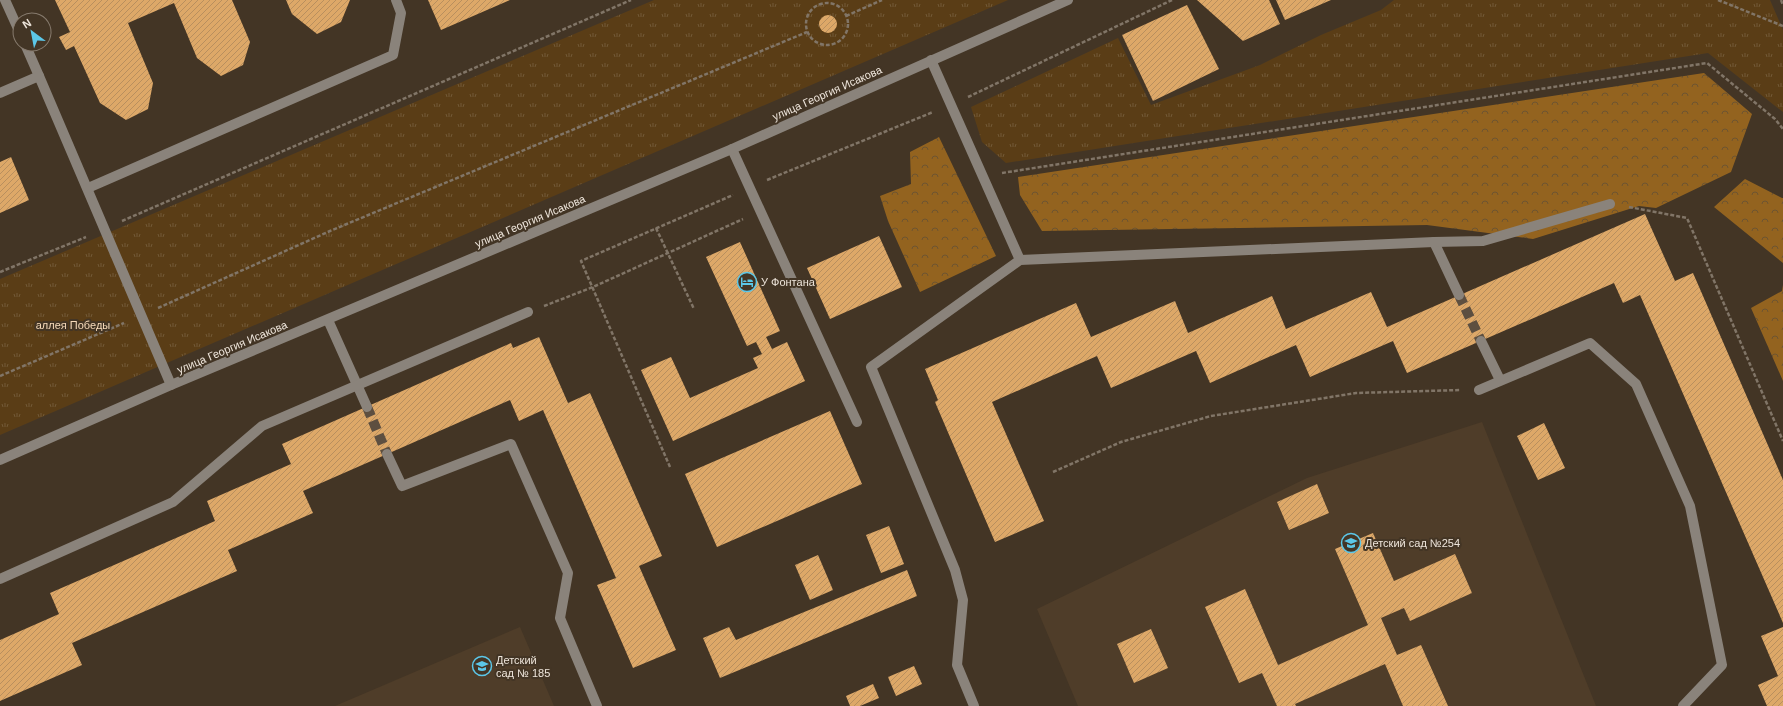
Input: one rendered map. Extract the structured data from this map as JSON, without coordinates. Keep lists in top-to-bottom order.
{
  "streets": {
    "street": ["улица Георгия Исакова"]
  },
  "parks": ["аллея Победы"],
  "places": {
    "hotel": ["У Фонтана"],
    "school or university": ["Детский сад №254", "Детский сад № 185"]
  },
  "north": "top left"
}
